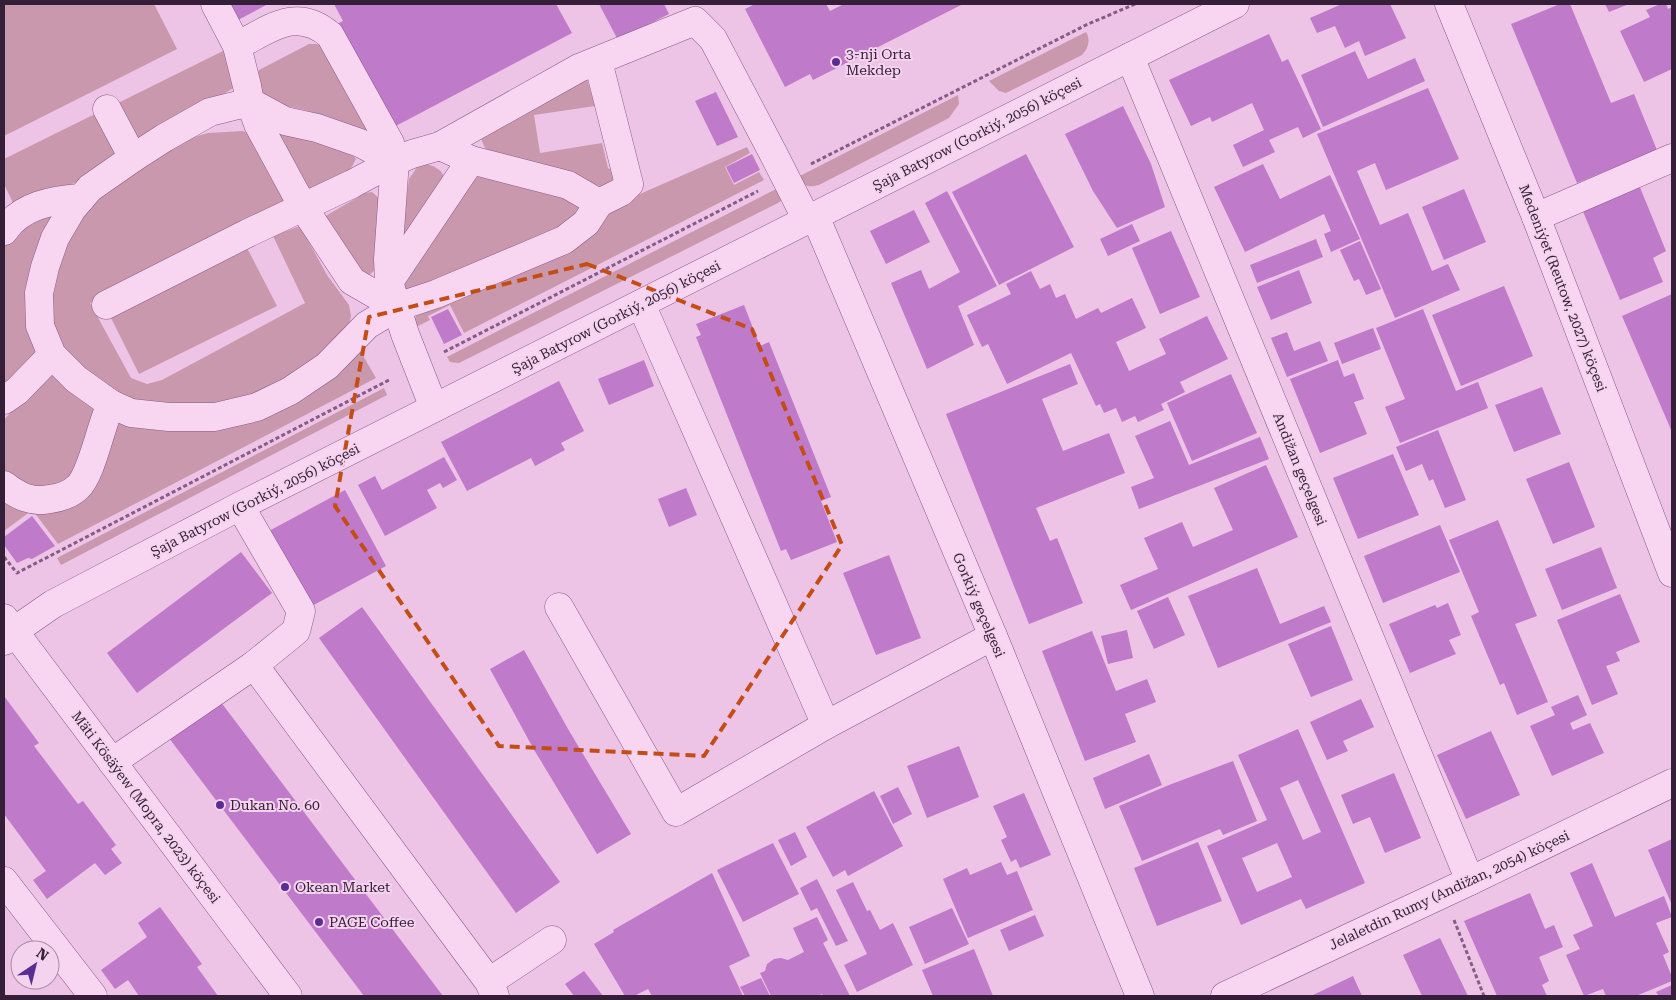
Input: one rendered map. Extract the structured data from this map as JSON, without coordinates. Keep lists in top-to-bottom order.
{
  "streets": {
    "street": [
      "Şaja Batyrow (Gorkiý, 2056) köçesi",
      "Medeniýet (Reutow, 2027) köçesi",
      "Andižan geçelgesi",
      "Gorkiý geçelgesi",
      "Mäti Kösäýew (Mopra, 2023) köçesi",
      "Jelaletdin Rumy (Andižan, 2054) köçesi"
    ]
  },
  "crossings": [
    ["Şaja Batyrow (Gorkiý, 2056) köçesi", "Andižan geçelgesi"],
    ["Şaja Batyrow (Gorkiý, 2056) köçesi", "Gorkiý geçelgesi"],
    ["Şaja Batyrow (Gorkiý, 2056) köçesi", "Mäti Kösäýew (Mopra, 2023) köçesi"],
    ["Andižan geçelgesi", "Jelaletdin Rumy (Andižan, 2054) köçesi"]
  ],
  "places": [
    "3-nji Orta Mekdep",
    "Dukan No. 60",
    "Okean Market",
    "PAGE Coffee"
  ],
  "north": "top right"
}
